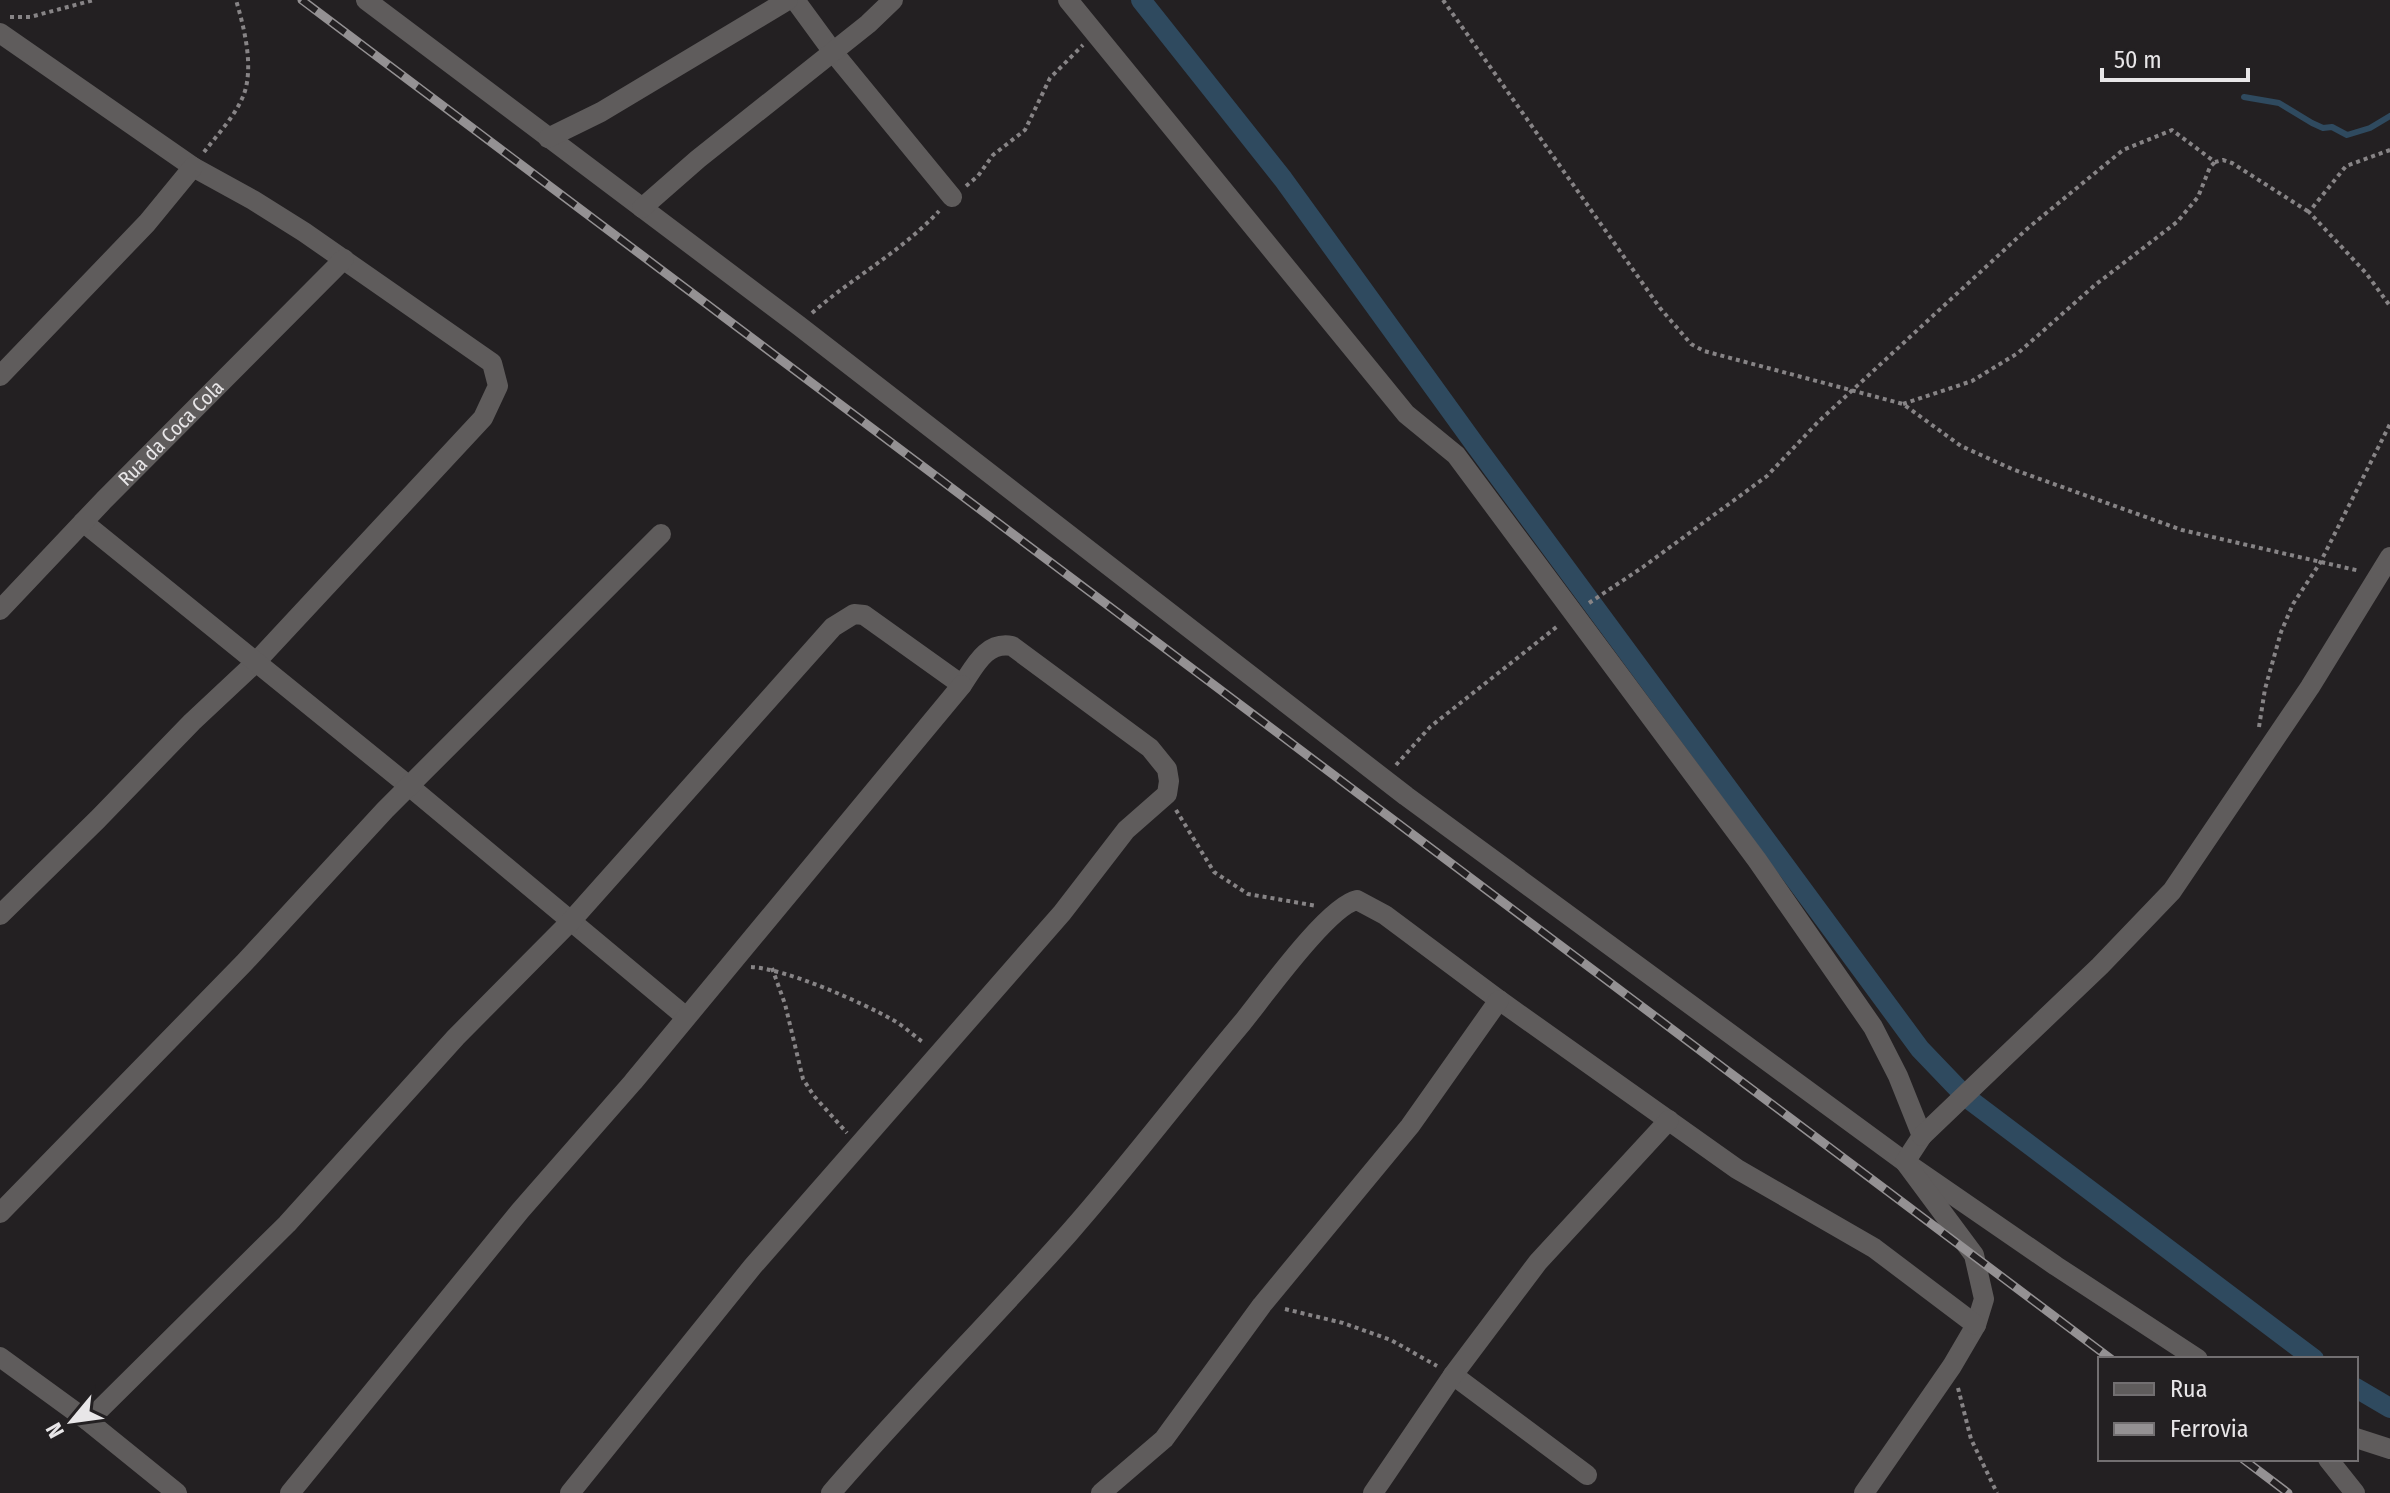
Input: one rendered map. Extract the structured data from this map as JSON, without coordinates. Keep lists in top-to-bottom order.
{
  "streets": {
    "street": ["Rua da Coca Cola"]
  },
  "legend": ["Rua", "Ferrovia"],
  "scale_bar": "50 m",
  "north": "bottom left"
}
